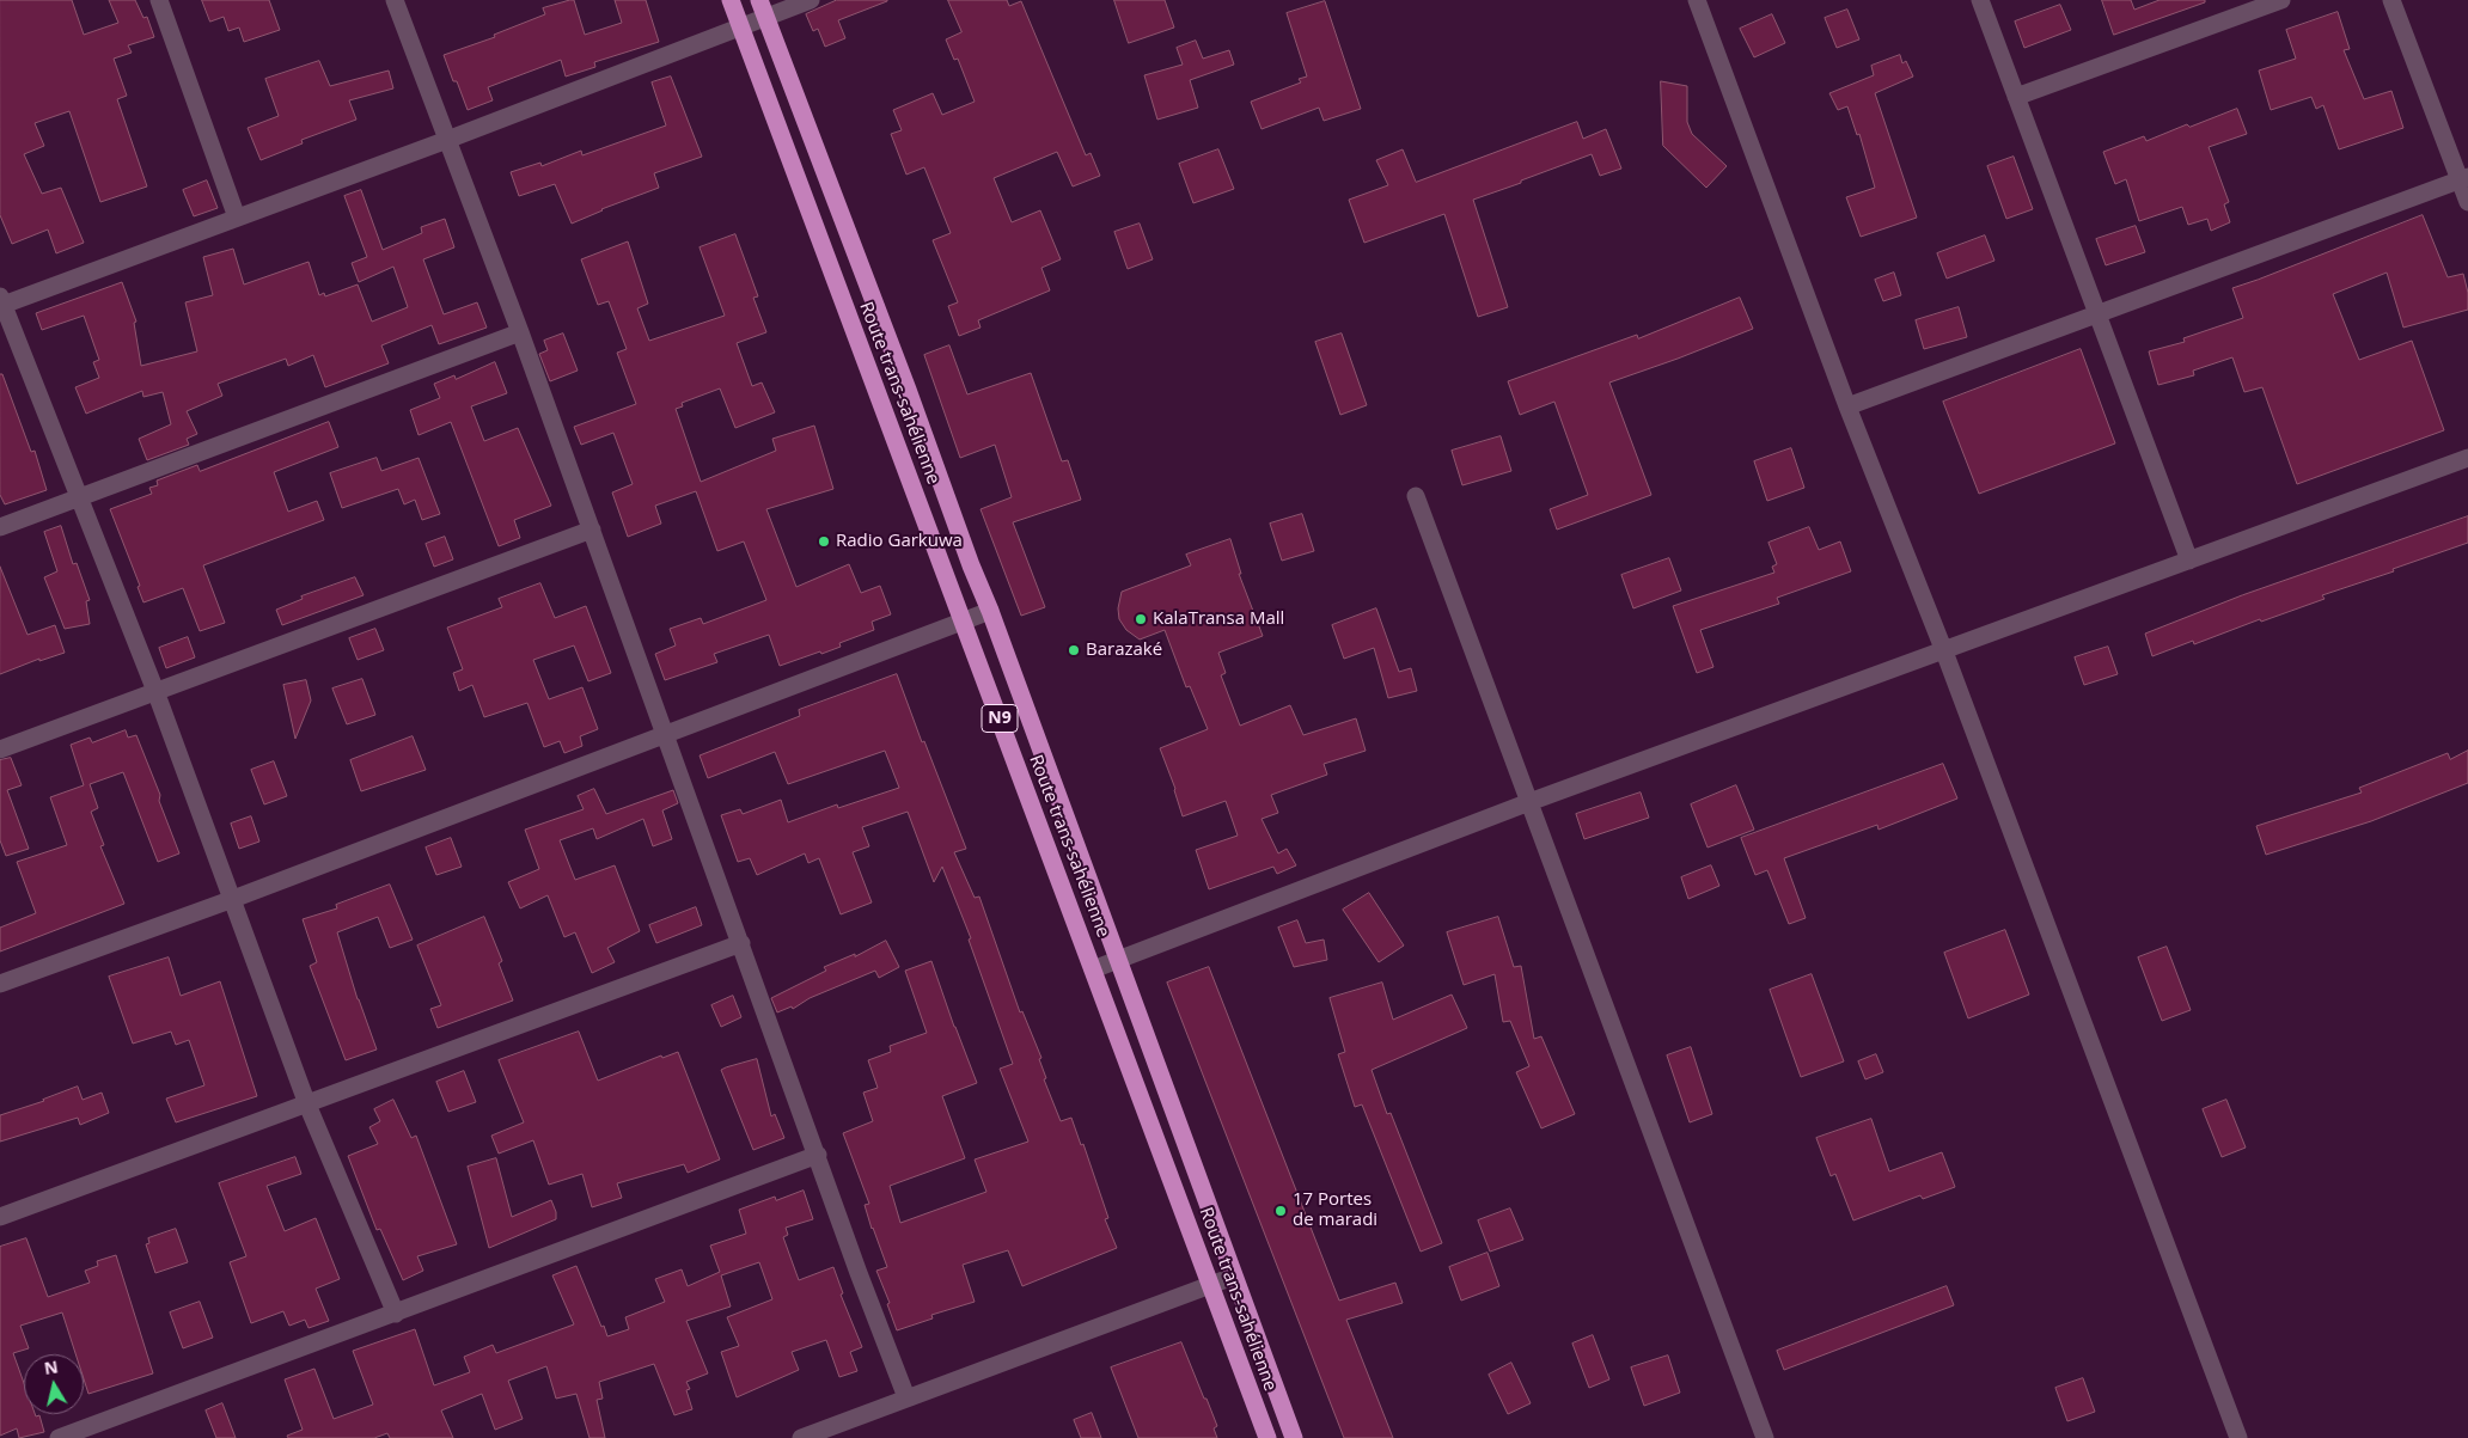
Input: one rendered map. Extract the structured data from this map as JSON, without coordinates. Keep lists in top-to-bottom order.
{
  "streets": {
    "highway": ["Route trans-sahélienne", "N9"]
  },
  "places": [
    "Radio Garkuwa",
    "KalaTransa Mall",
    "Barazaké",
    "17 Portes de maradi"
  ],
  "north": "top"
}
